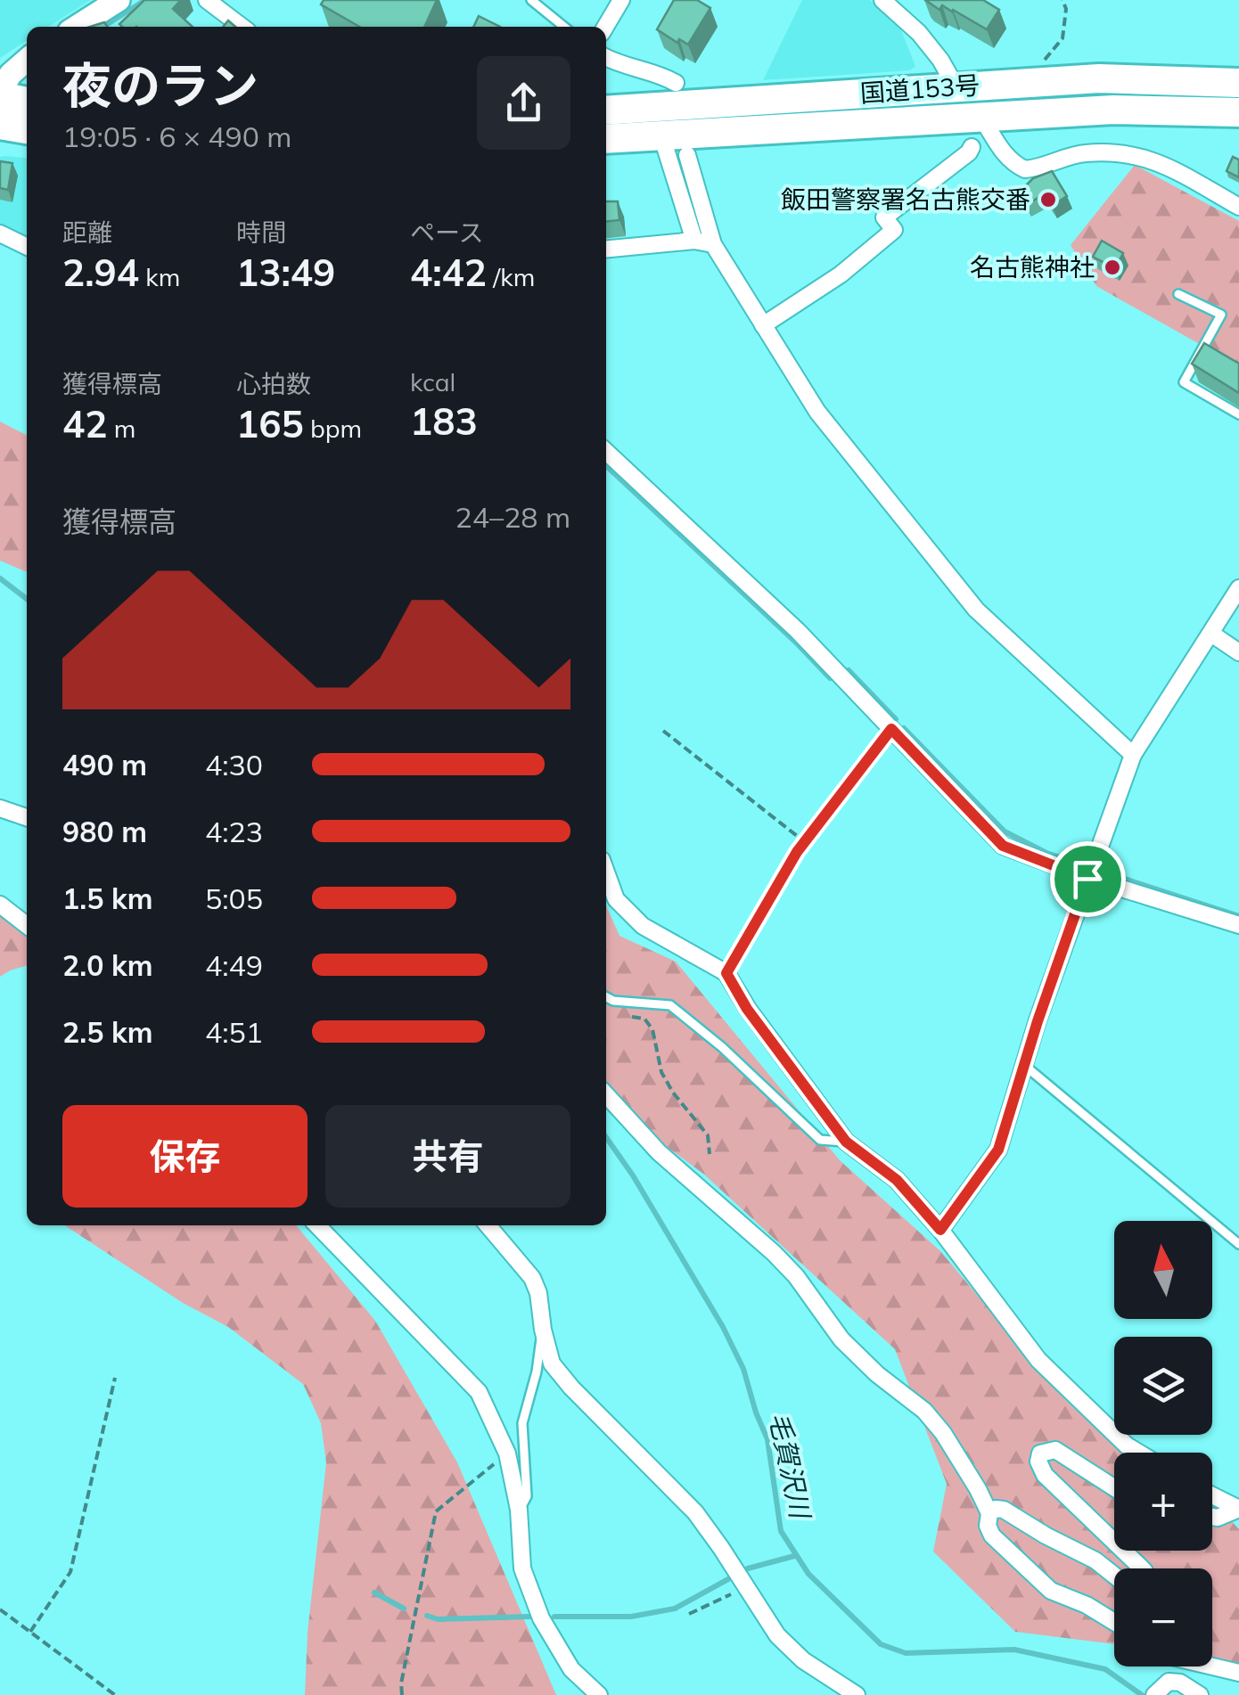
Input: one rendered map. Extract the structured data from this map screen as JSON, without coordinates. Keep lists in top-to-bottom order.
{
  "streets": {
    "highway": ["国道153号"]
  },
  "water": ["毛賀沢川"],
  "places": ["飯田警察署名古熊交番", "名古熊神社"],
  "north": "top",
  "page": {
    "heading": ["夜のラン", "19:05 · 6 × 490 m"],
    "stats": [
      ["距離", "2.94 km"],
      ["時間", "13:49"],
      ["ペース", "4:42 /km"],
      ["獲得標高", "42 m"],
      ["心拍数", "165 bpm"],
      ["kcal", "183"]
    ],
    "chart": ["獲得標高", "24–28 m"],
    "list": [
      {
        "name": "490 m",
        "note": "4:30"
      },
      {
        "name": "980 m",
        "note": "4:23"
      },
      {
        "name": "1.5 km",
        "note": "5:05"
      },
      {
        "name": "2.0 km",
        "note": "4:49"
      },
      {
        "name": "2.5 km",
        "note": "4:51"
      }
    ],
    "buttons": ["保存", "共有"],
    "map_buttons": ["+", "−"]
  }
}
